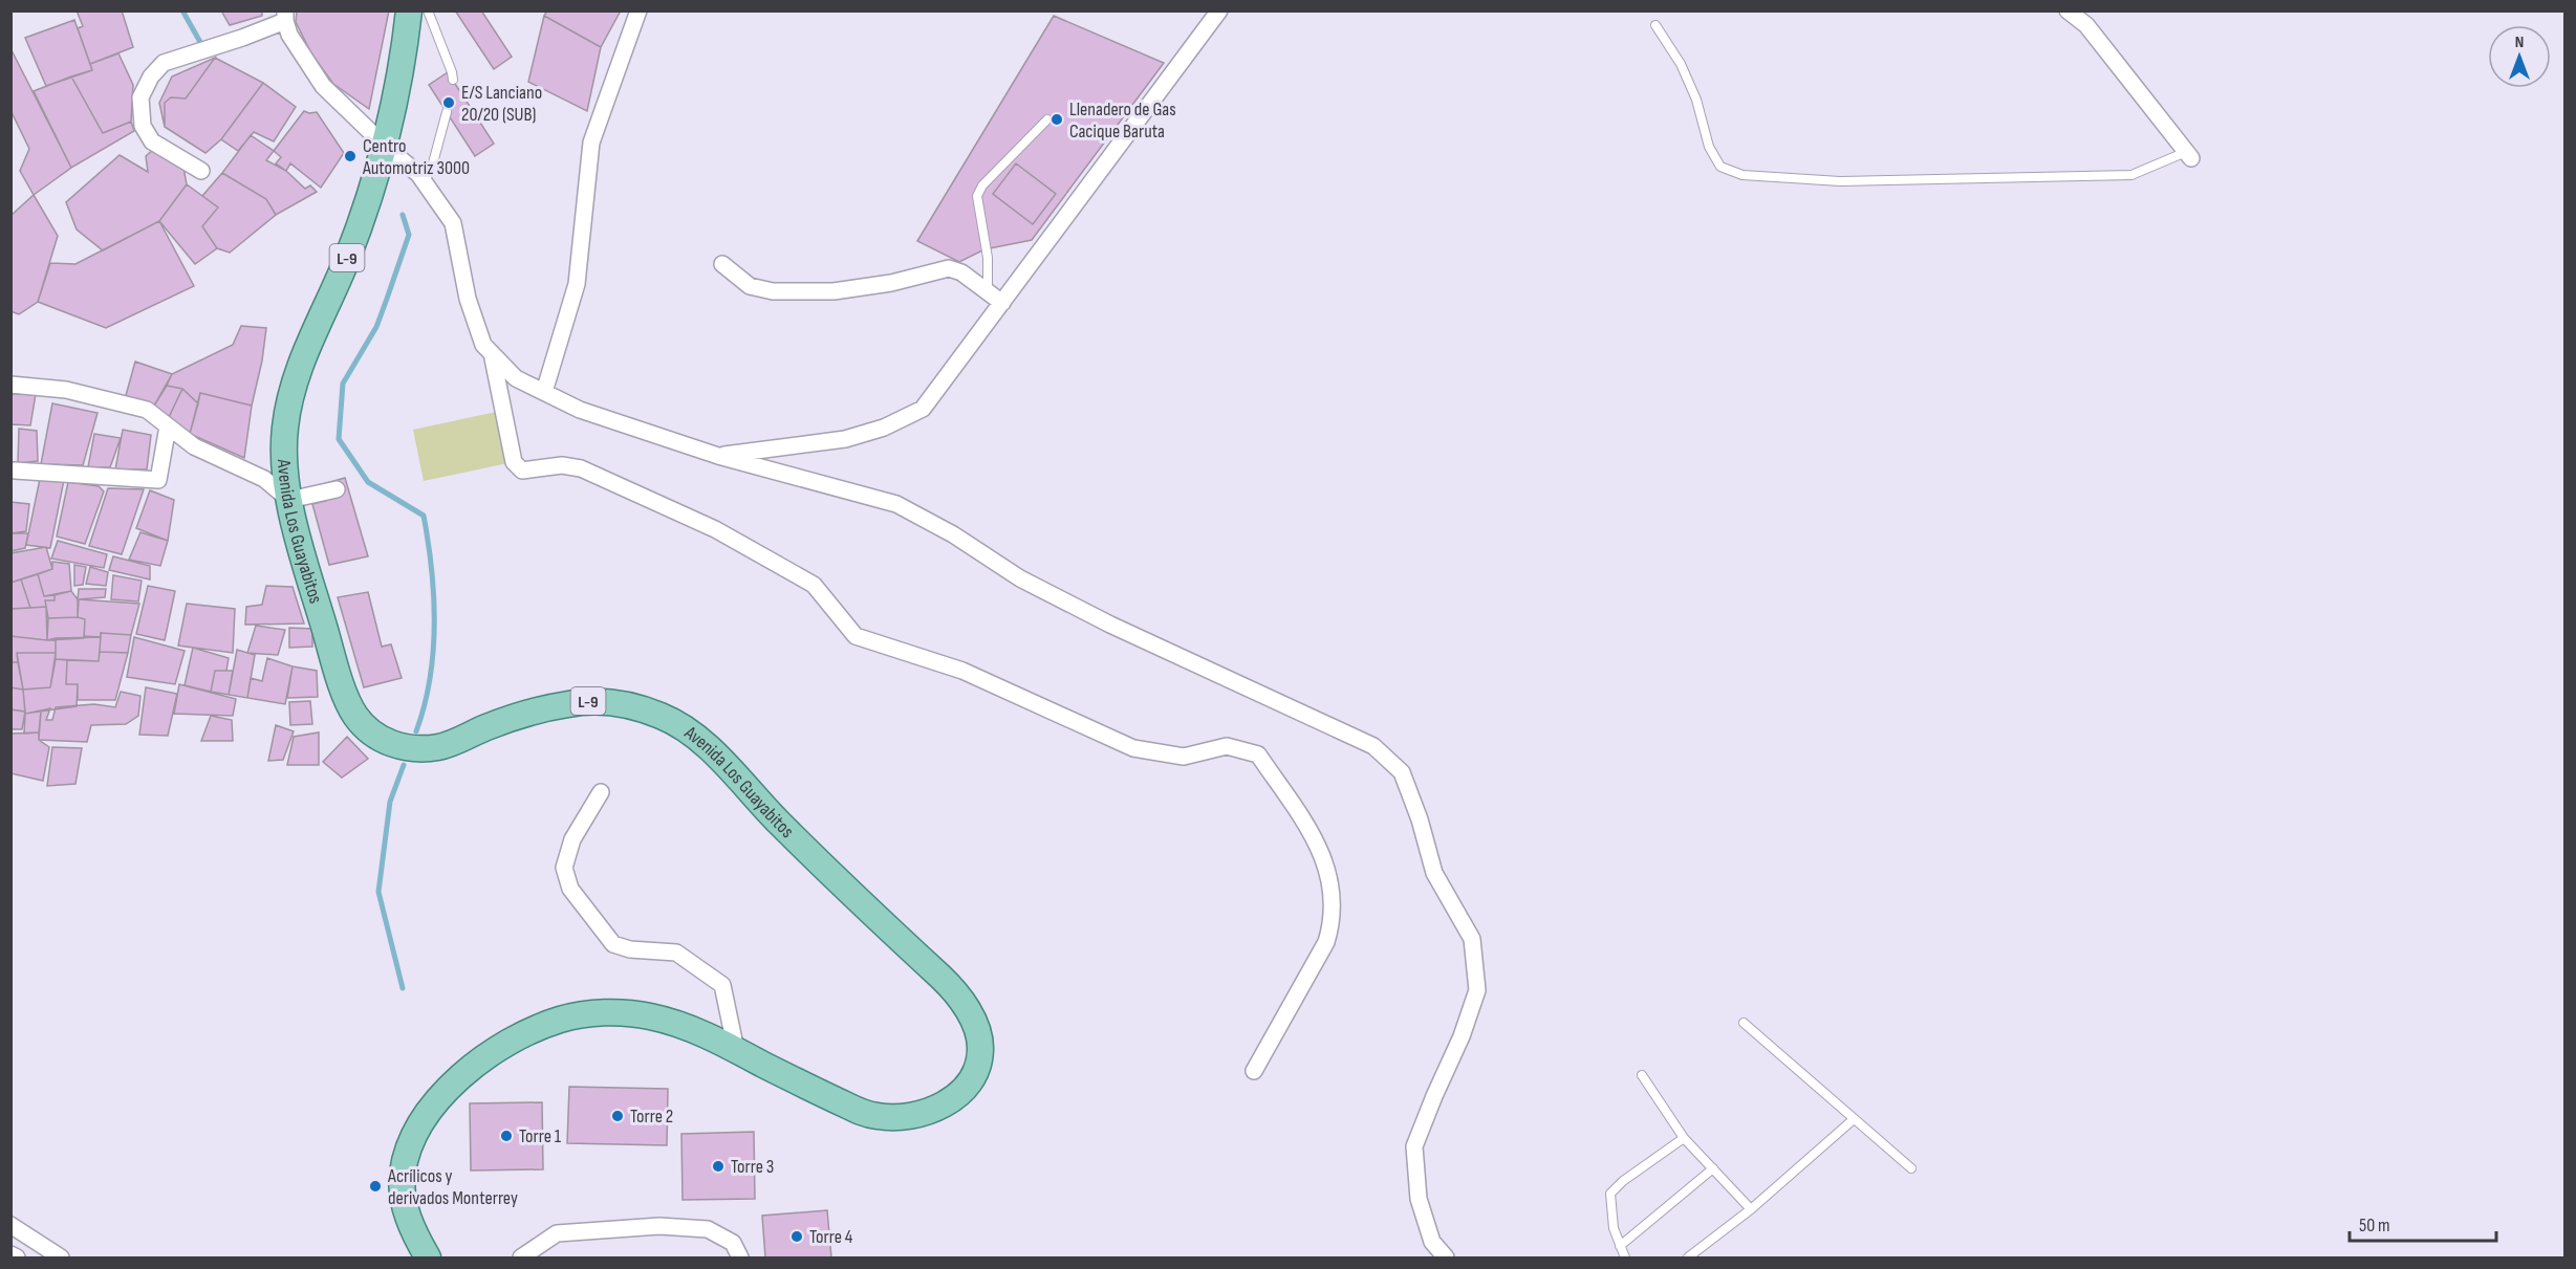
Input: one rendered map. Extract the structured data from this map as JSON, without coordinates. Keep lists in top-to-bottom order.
{
  "streets": {
    "main road": ["L-9", "Avenida Los Guayabitos"]
  },
  "places": [
    "E/S Lanciano 20/20 (SUB)",
    "Llenadero de Gas Cacique Baruta",
    "Centro Automotriz 3000",
    "Torre 2",
    "Torre 1",
    "Torre 3",
    "Acrílicos y derivados Monterrey",
    "Torre 4"
  ],
  "scale_bar": "50 m",
  "north": "top"
}
